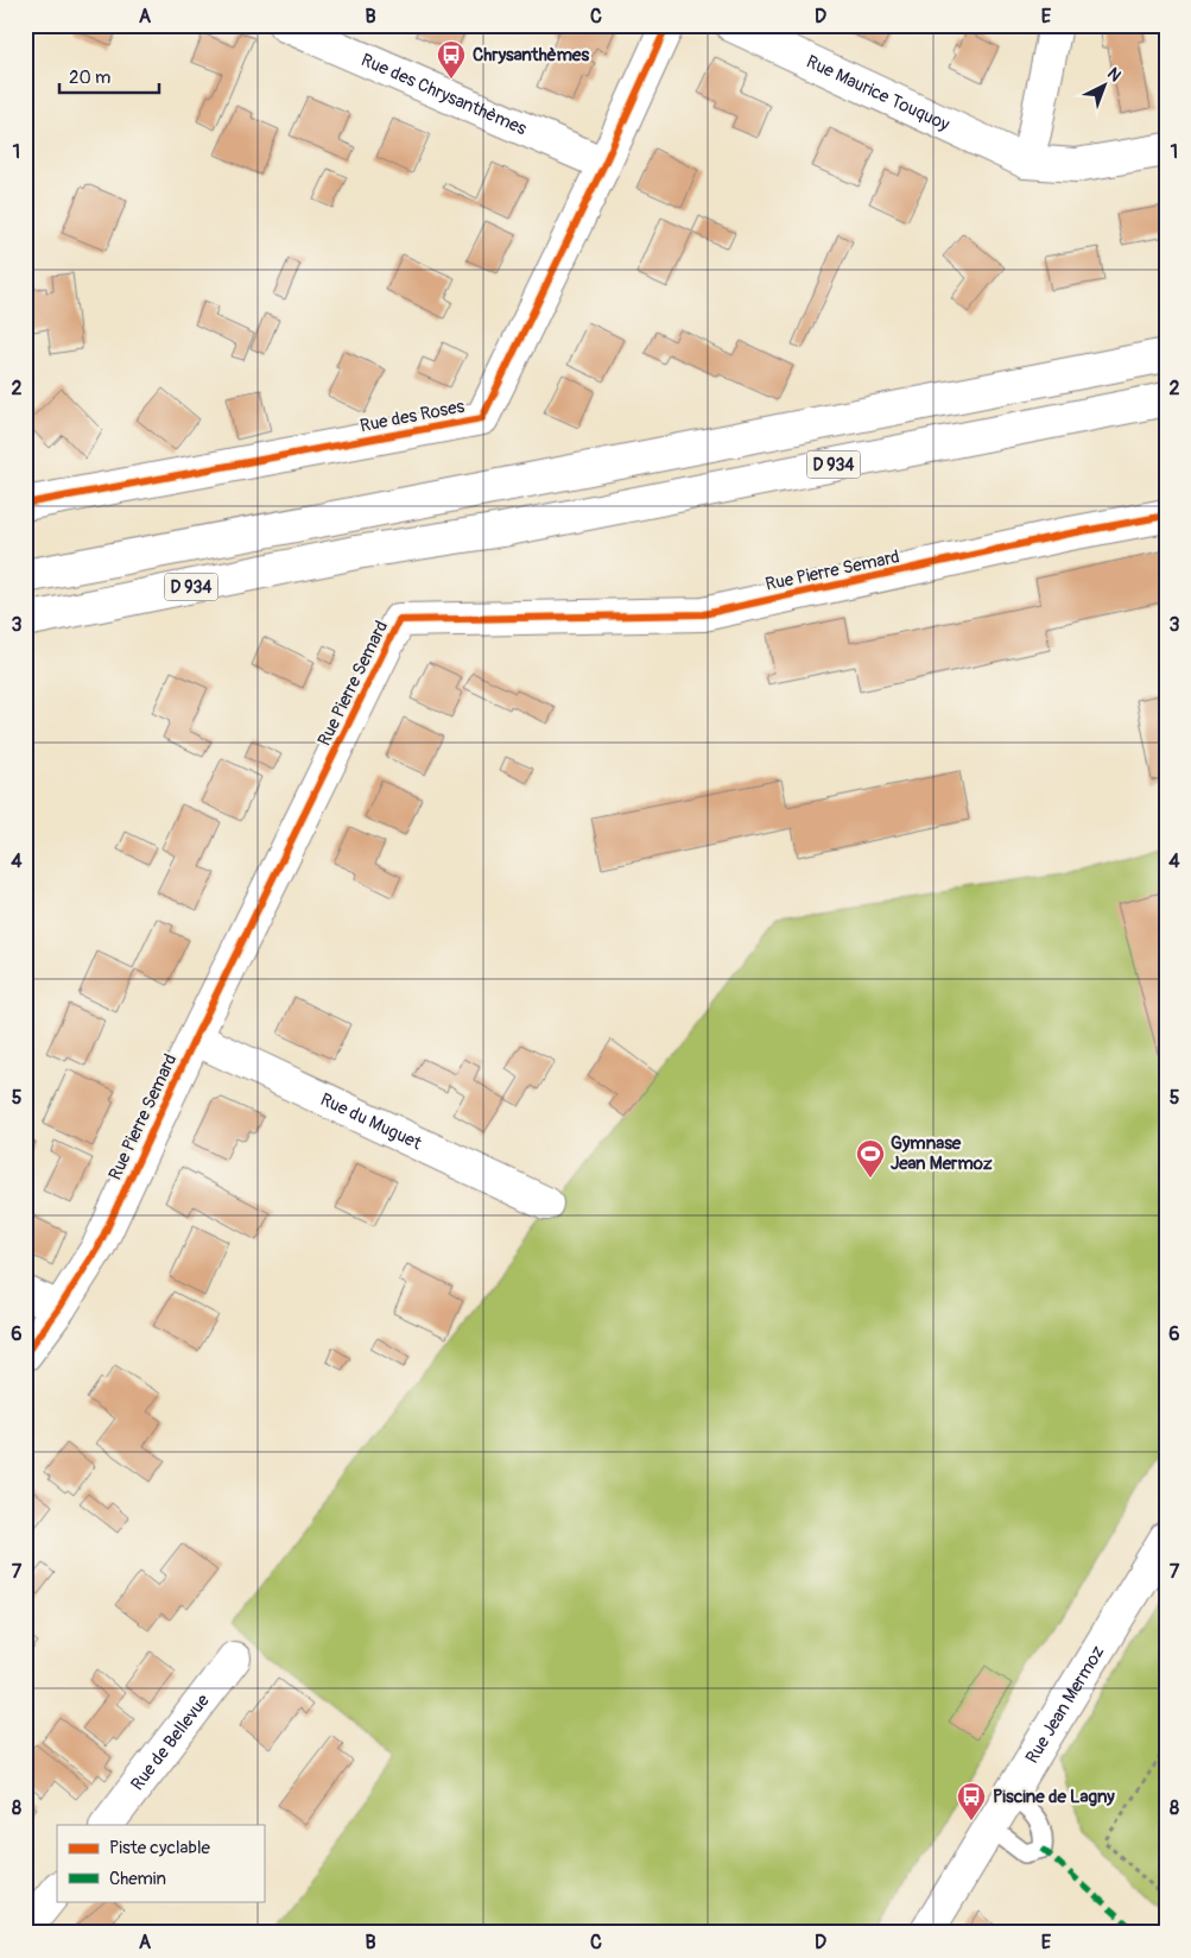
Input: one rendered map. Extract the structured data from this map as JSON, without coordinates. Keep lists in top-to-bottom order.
{
  "streets": {
    "main road": [
      "Rue des Chrysanthèmes",
      "Rue Maurice Touquoy",
      "Rue des Roses",
      "D 934",
      "Rue Pierre Semard",
      "Rue du Muguet",
      "Rue Jean Mermoz",
      "Rue de Bellevue"
    ]
  },
  "crossings": [
    ["Rue des Chrysanthèmes", "Rue des Roses"],
    ["Rue Pierre Semard", "Rue du Muguet"]
  ],
  "places": {
    "bus stop": ["Chrysanthèmes", "Piscine de Lagny"],
    "sports": ["Gymnase Jean Mermoz"]
  },
  "legend": ["Piste cyclable", "Chemin"],
  "scale_bar": "20 m",
  "north": "top right",
  "grid": {
    "columns": [
      "A",
      "B",
      "C",
      "D",
      "E"
    ],
    "rows": [
      "1",
      "2",
      "3",
      "4",
      "5",
      "6",
      "7",
      "8"
    ]
  }
}
